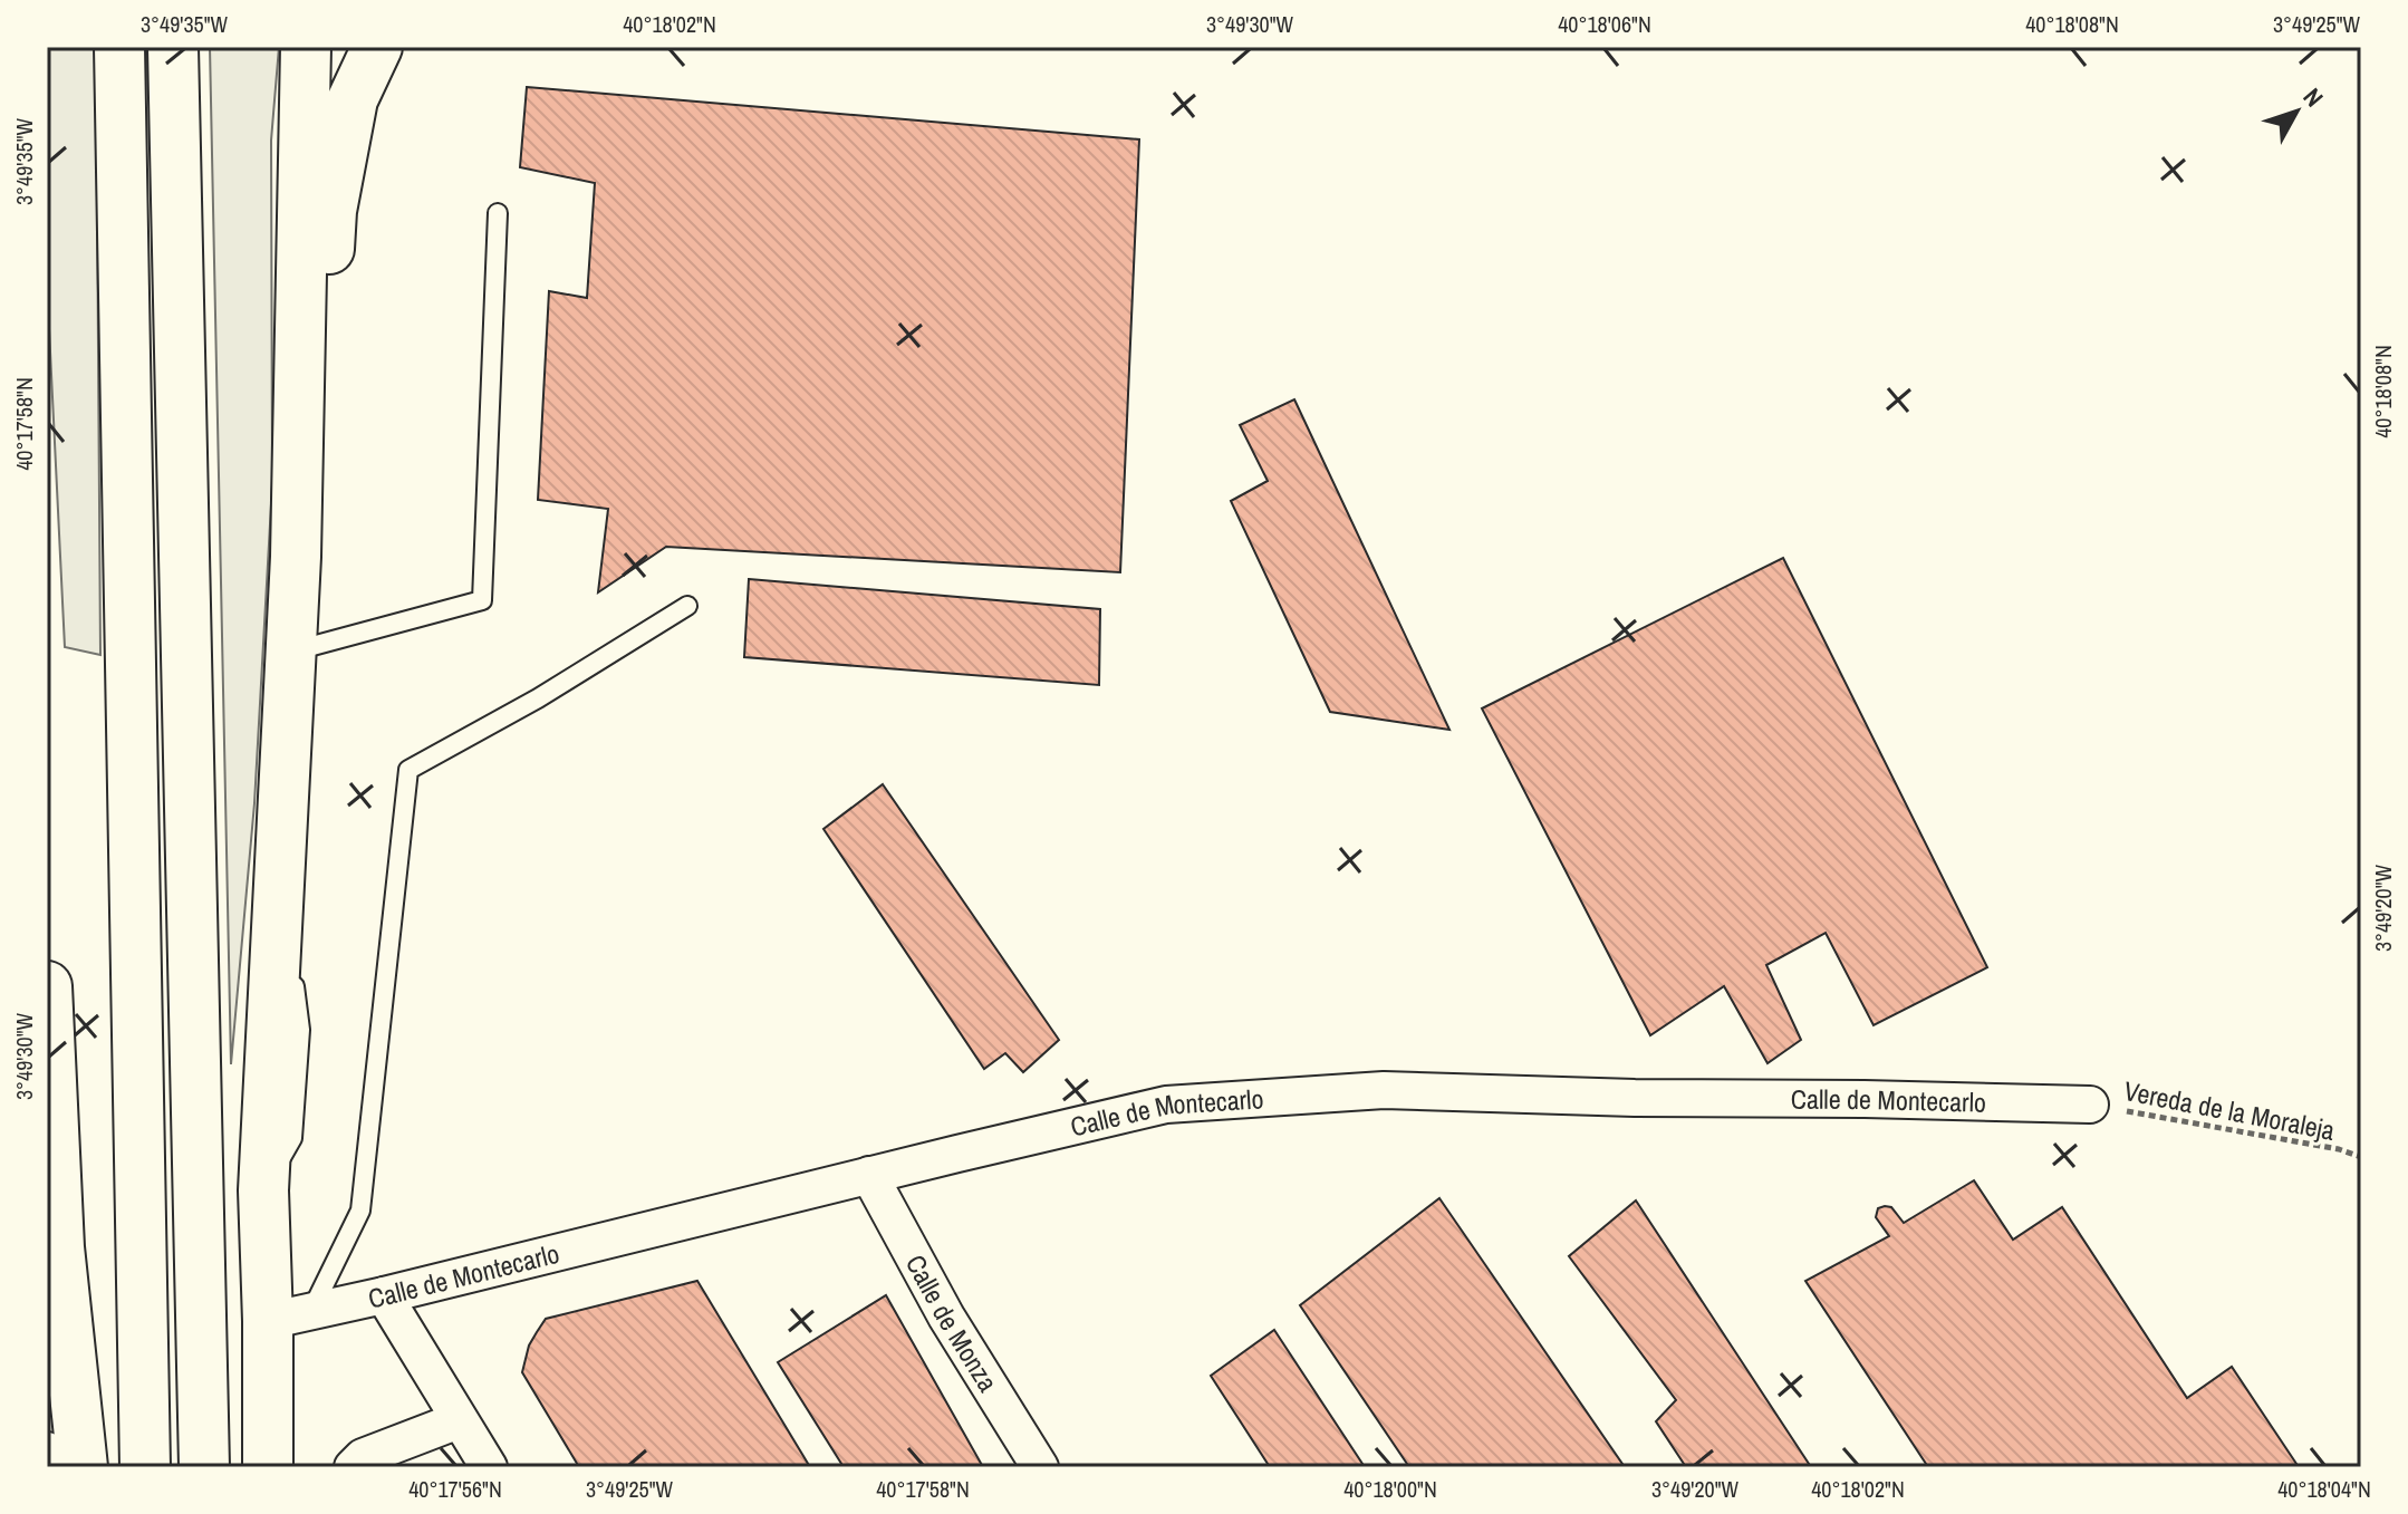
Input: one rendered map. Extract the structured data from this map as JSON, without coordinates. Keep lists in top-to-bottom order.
{
  "streets": {
    "street": ["Calle de Montecarlo", "Calle de Monza"],
    "path": ["Vereda de la Moraleja"]
  },
  "crossings": [
    ["Calle de Montecarlo", "Vereda de la Moraleja"],
    ["Calle de Montecarlo", "Calle de Monza"]
  ],
  "north": "top right",
  "coordinates": [
    "3°49'35\"W",
    "40°18'02\"N",
    "3°49'30\"W",
    "40°18'06\"N",
    "40°18'08\"N",
    "3°49'25\"W",
    "40°17'58\"N",
    "3°49'20\"W",
    "40°17'56\"N",
    "40°18'00\"N",
    "40°18'04\"N"
  ]
}
